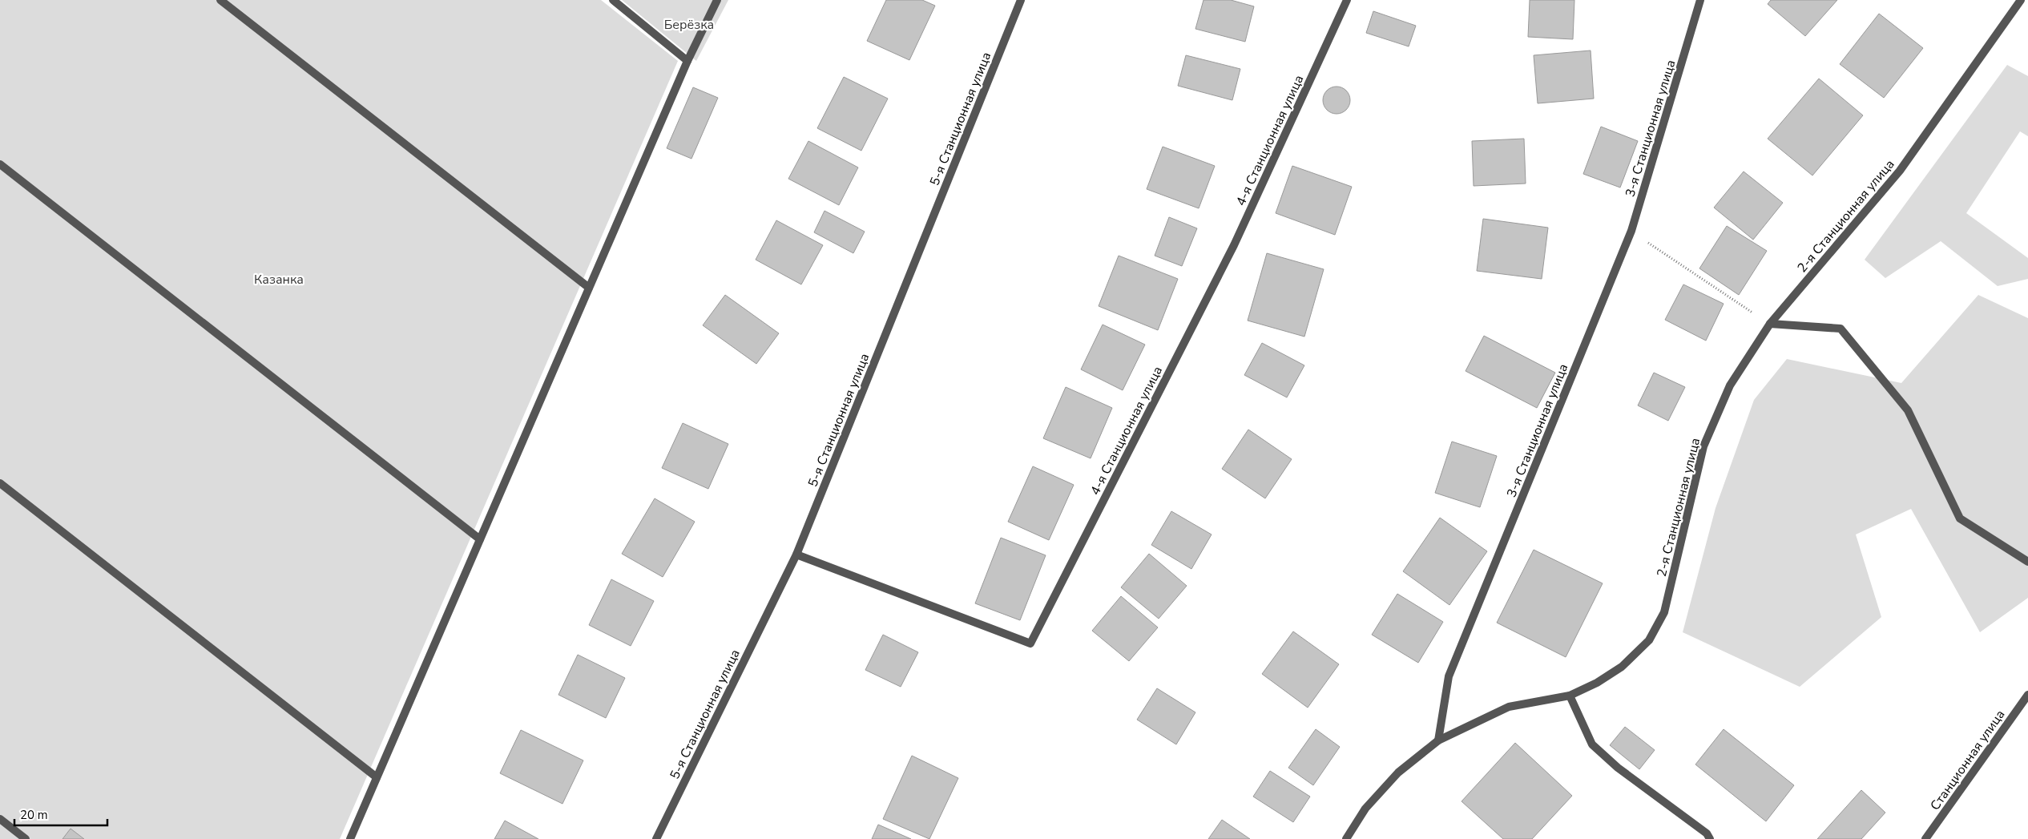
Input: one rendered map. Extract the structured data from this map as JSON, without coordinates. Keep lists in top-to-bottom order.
{
  "streets": {
    "street": [
      "5-я Станционная улица",
      "3-я Станционная улица",
      "4-я Станционная улица",
      "2-я Станционная улица",
      "Станционная улица"
    ]
  },
  "crossings": [
    ["5-я Станционная улица", "4-я Станционная улица"],
    ["3-я Станционная улица", "2-я Станционная улица"]
  ],
  "parks": ["Берёзка", "Казанка"],
  "scale_bar": "20 m"
}
